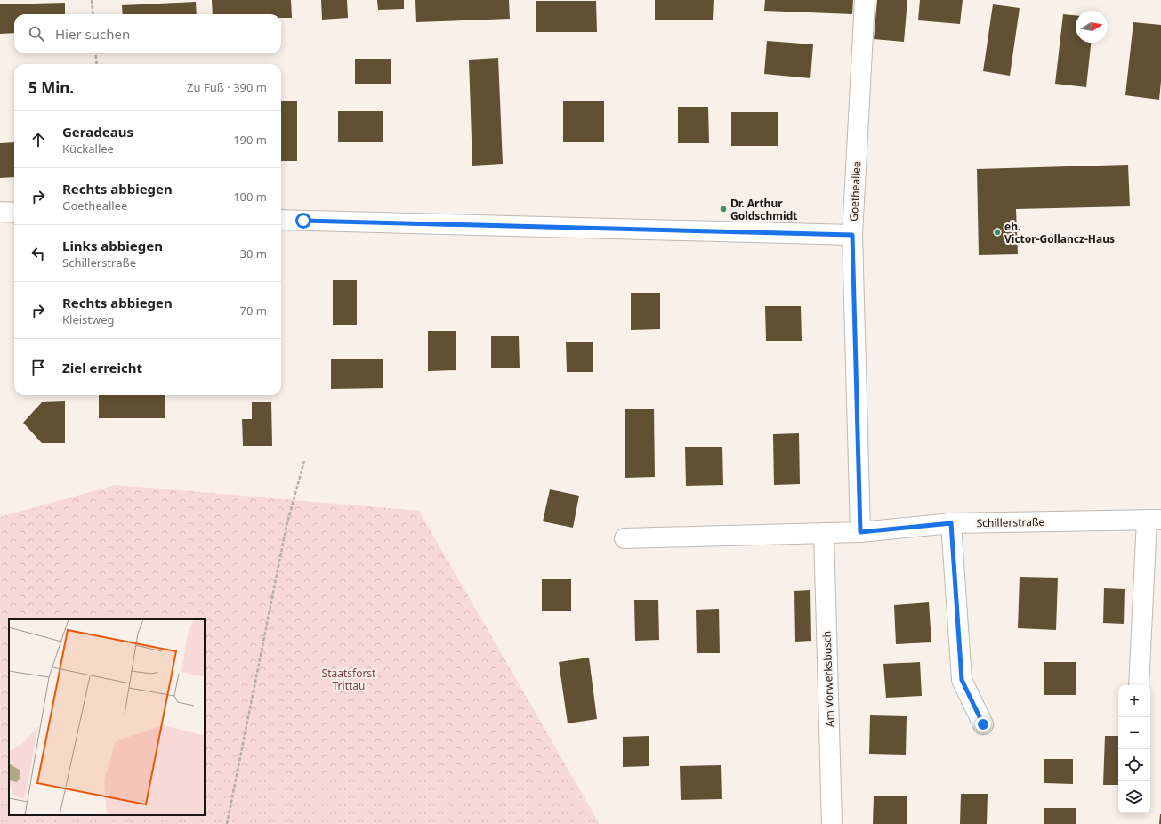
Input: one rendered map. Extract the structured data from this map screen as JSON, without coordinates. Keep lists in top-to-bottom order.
{
  "streets": {
    "street": ["Goetheallee", "Schillerstraße", "Am Vorwerksbusch"]
  },
  "crossings": [
    ["Goetheallee", "Schillerstraße"]
  ],
  "parks": ["Staatsforst Trittau"],
  "places": ["Dr. Arthur Goldschmidt", "eh. Victor-Gollancz-Haus"],
  "north": "right",
  "page": {
    "search": "Hier suchen",
    "heading": ["5 Min.", "Zu Fuß · 390 m"],
    "list": [
      ["Geradeaus", "Kückallee", "190 m"],
      ["Rechts abbiegen", "Goetheallee", "100 m"],
      ["Links abbiegen", "Schillerstraße", "30 m"],
      ["Rechts abbiegen", "Kleistweg", "70 m"],
      "Ziel erreicht"
    ],
    "map_buttons": ["+", "−"]
  }
}
